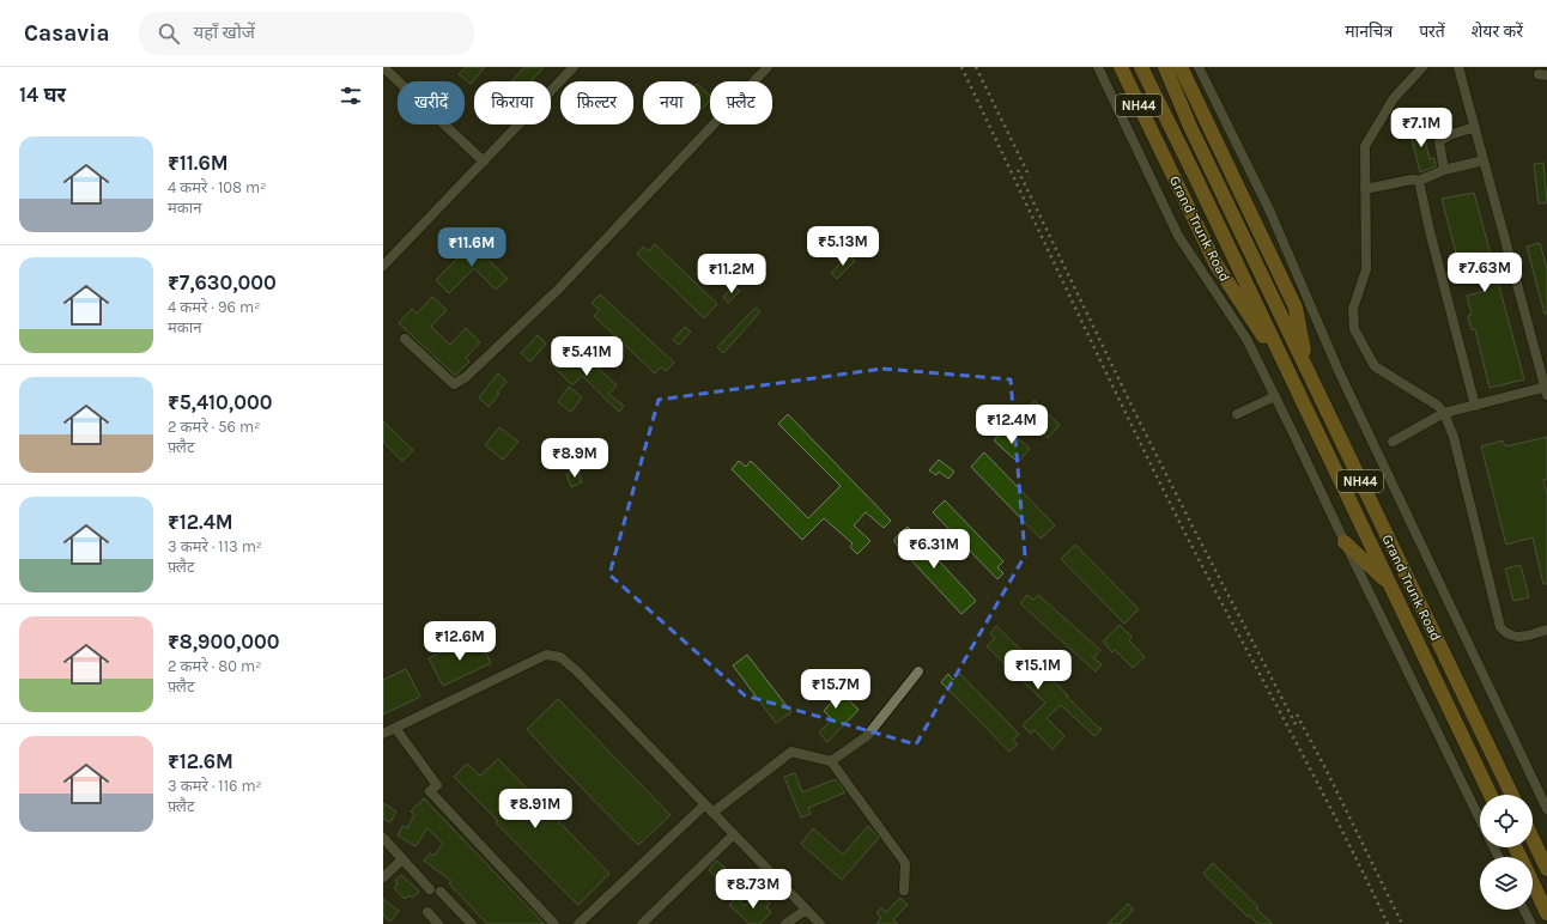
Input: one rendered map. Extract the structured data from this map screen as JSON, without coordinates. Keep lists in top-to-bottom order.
{
  "streets": {
    "highway": ["NH44", "Grand Trunk Road"]
  },
  "page": {
    "header": "Casavia",
    "search": "यहाँ खोजें",
    "nav": ["मानचित्र", "परतें", "शेयर करें"],
    "heading": "14 घर",
    "chip": [
      "खरीदें",
      "किराया",
      "फ़िल्टर",
      "नया",
      "फ़्लैट"
    ],
    "price": [
      "₹7.1M",
      "₹5.13M",
      "₹11.6M",
      "₹7.63M",
      "₹11.2M",
      "₹5.41M",
      "₹12.4M",
      "₹8.9M",
      "₹6.31M",
      "₹12.6M",
      "₹15.1M",
      "₹15.7M",
      "₹8.91M",
      "₹8.73M"
    ],
    "list": [
      {
        "name": "₹11.6M",
        "note": "4 कमरे · 108 m² · मकान"
      },
      {
        "name": "₹7,630,000",
        "note": "4 कमरे · 96 m² · मकान"
      },
      {
        "name": "₹5,410,000",
        "note": "2 कमरे · 56 m² · फ़्लैट"
      },
      {
        "name": "₹12.4M",
        "note": "3 कमरे · 113 m² · फ़्लैट"
      },
      {
        "name": "₹8,900,000",
        "note": "2 कमरे · 80 m² · फ़्लैट"
      },
      {
        "name": "₹12.6M",
        "note": "3 कमरे · 116 m² · फ़्लैट"
      }
    ]
  }
}
